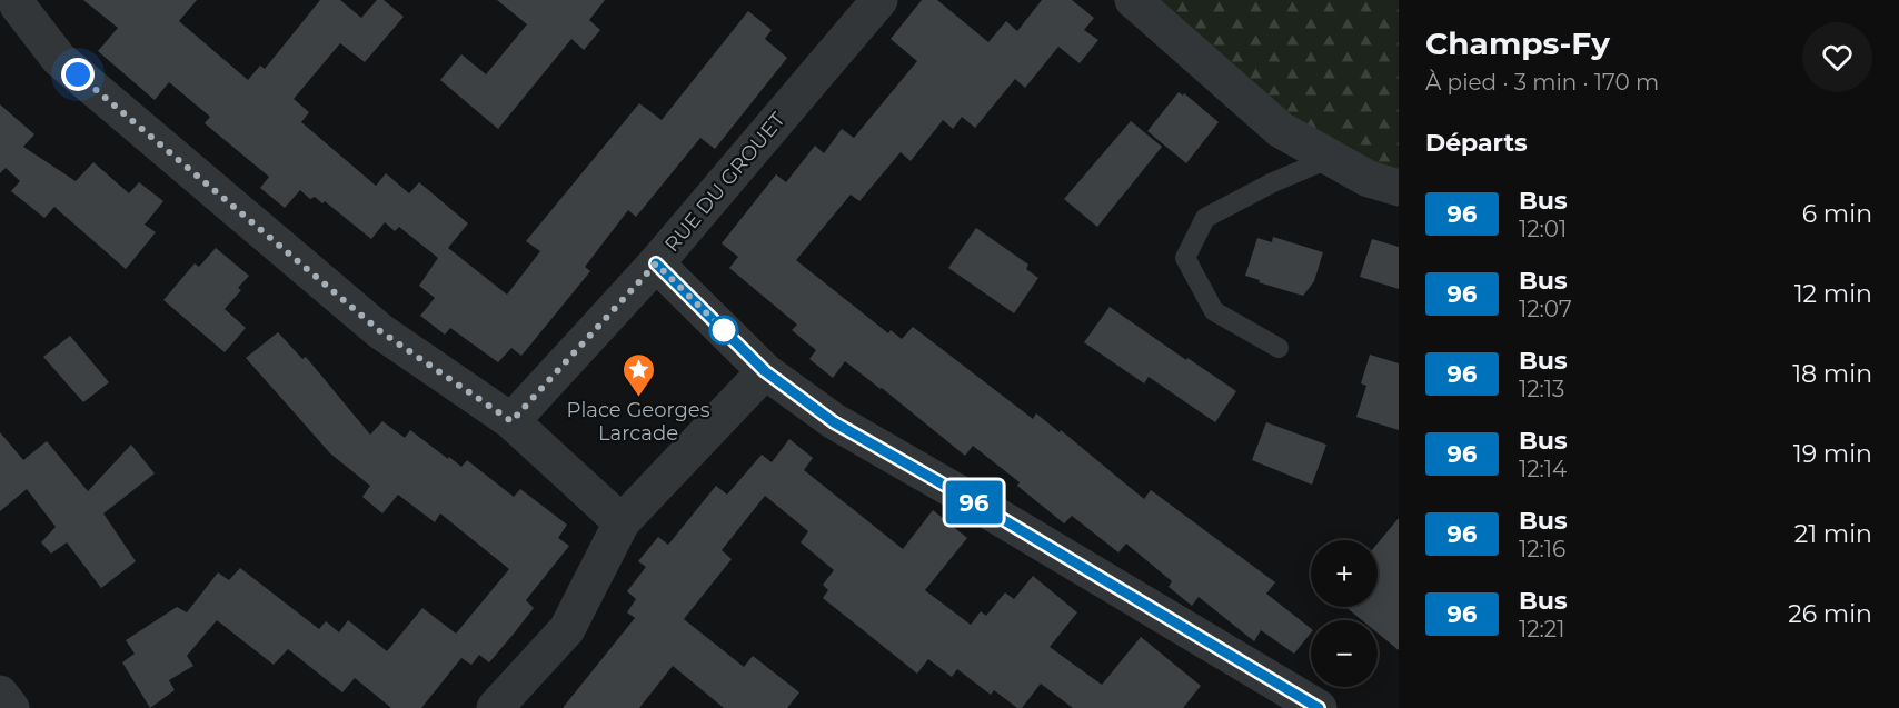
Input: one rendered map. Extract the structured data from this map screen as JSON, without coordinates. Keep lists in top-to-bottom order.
{
  "streets": {
    "street": ["RUE DU GROUET"]
  },
  "places": {
    "place": ["Place Georges Larcade"]
  },
  "lines": ["bus line 96"],
  "page": {
    "on_map": "96",
    "heading": [
      ["Champs-Fy", "À pied · 3 min · 170 m"],
      "Départs"
    ],
    "list": [
      {
        "mark": "96",
        "name": "Bus",
        "note": "12:01",
        "value": "6 min"
      },
      {
        "mark": "96",
        "name": "Bus",
        "note": "12:07",
        "value": "12 min"
      },
      {
        "mark": "96",
        "name": "Bus",
        "note": "12:13",
        "value": "18 min"
      },
      {
        "mark": "96",
        "name": "Bus",
        "note": "12:14",
        "value": "19 min"
      },
      {
        "mark": "96",
        "name": "Bus",
        "note": "12:16",
        "value": "21 min"
      },
      {
        "mark": "96",
        "name": "Bus",
        "note": "12:21",
        "value": "26 min"
      }
    ],
    "map_buttons": ["+", "−"]
  }
}
